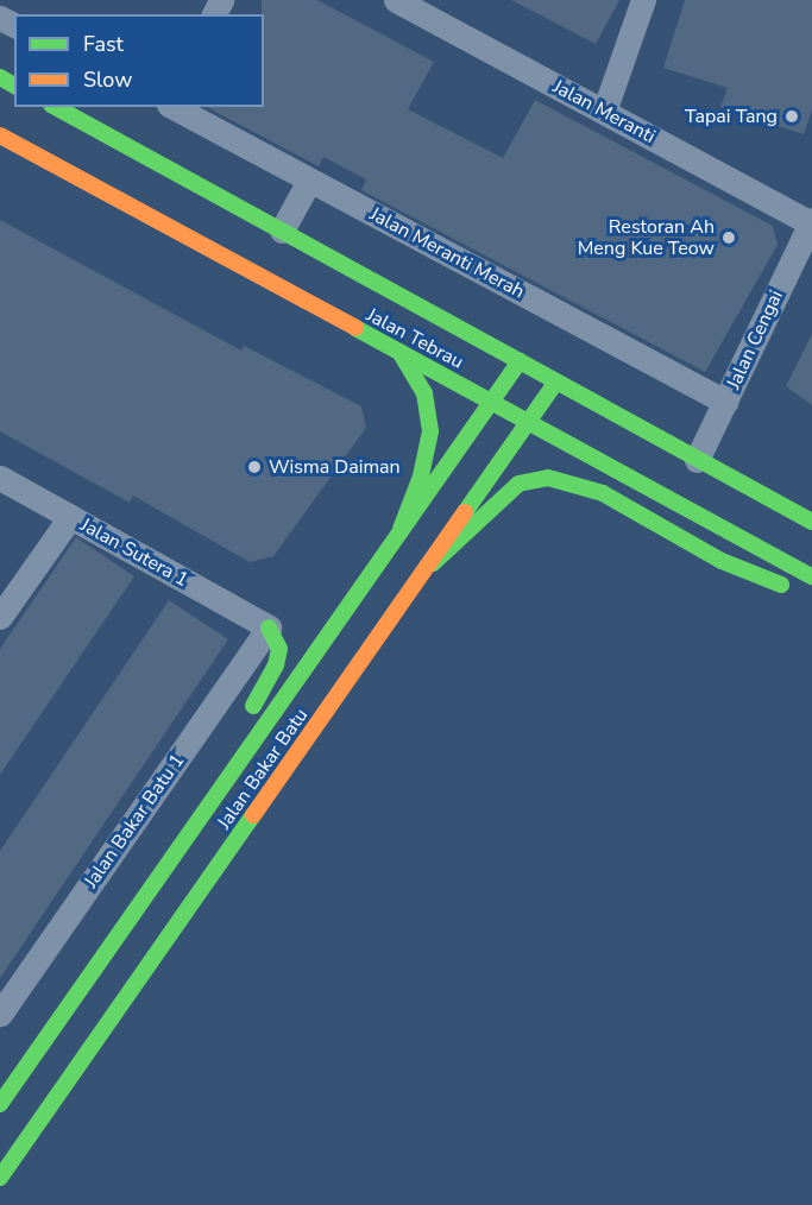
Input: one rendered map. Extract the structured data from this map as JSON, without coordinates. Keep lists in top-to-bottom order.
{
  "streets": {
    "main road": ["Jalan Tebrau", "Jalan Bakar Batu"],
    "street": [
      "Jalan Meranti",
      "Jalan Meranti Merah",
      "Jalan Cengai",
      "Jalan Sutera 1",
      "Jalan Bakar Batu 1"
    ]
  },
  "crossings": [
    ["Jalan Meranti", "Jalan Cengai"],
    ["Jalan Meranti Merah", "Jalan Cengai"],
    ["Jalan Tebrau", "Jalan Cengai"],
    ["Jalan Tebrau", "Jalan Bakar Batu"],
    ["Jalan Sutera 1", "Jalan Bakar Batu 1"]
  ],
  "places": ["Tapai Tang", "Restoran Ah Meng Kue Teow", "Wisma Daiman"],
  "legend": ["Fast", "Slow"]
}
